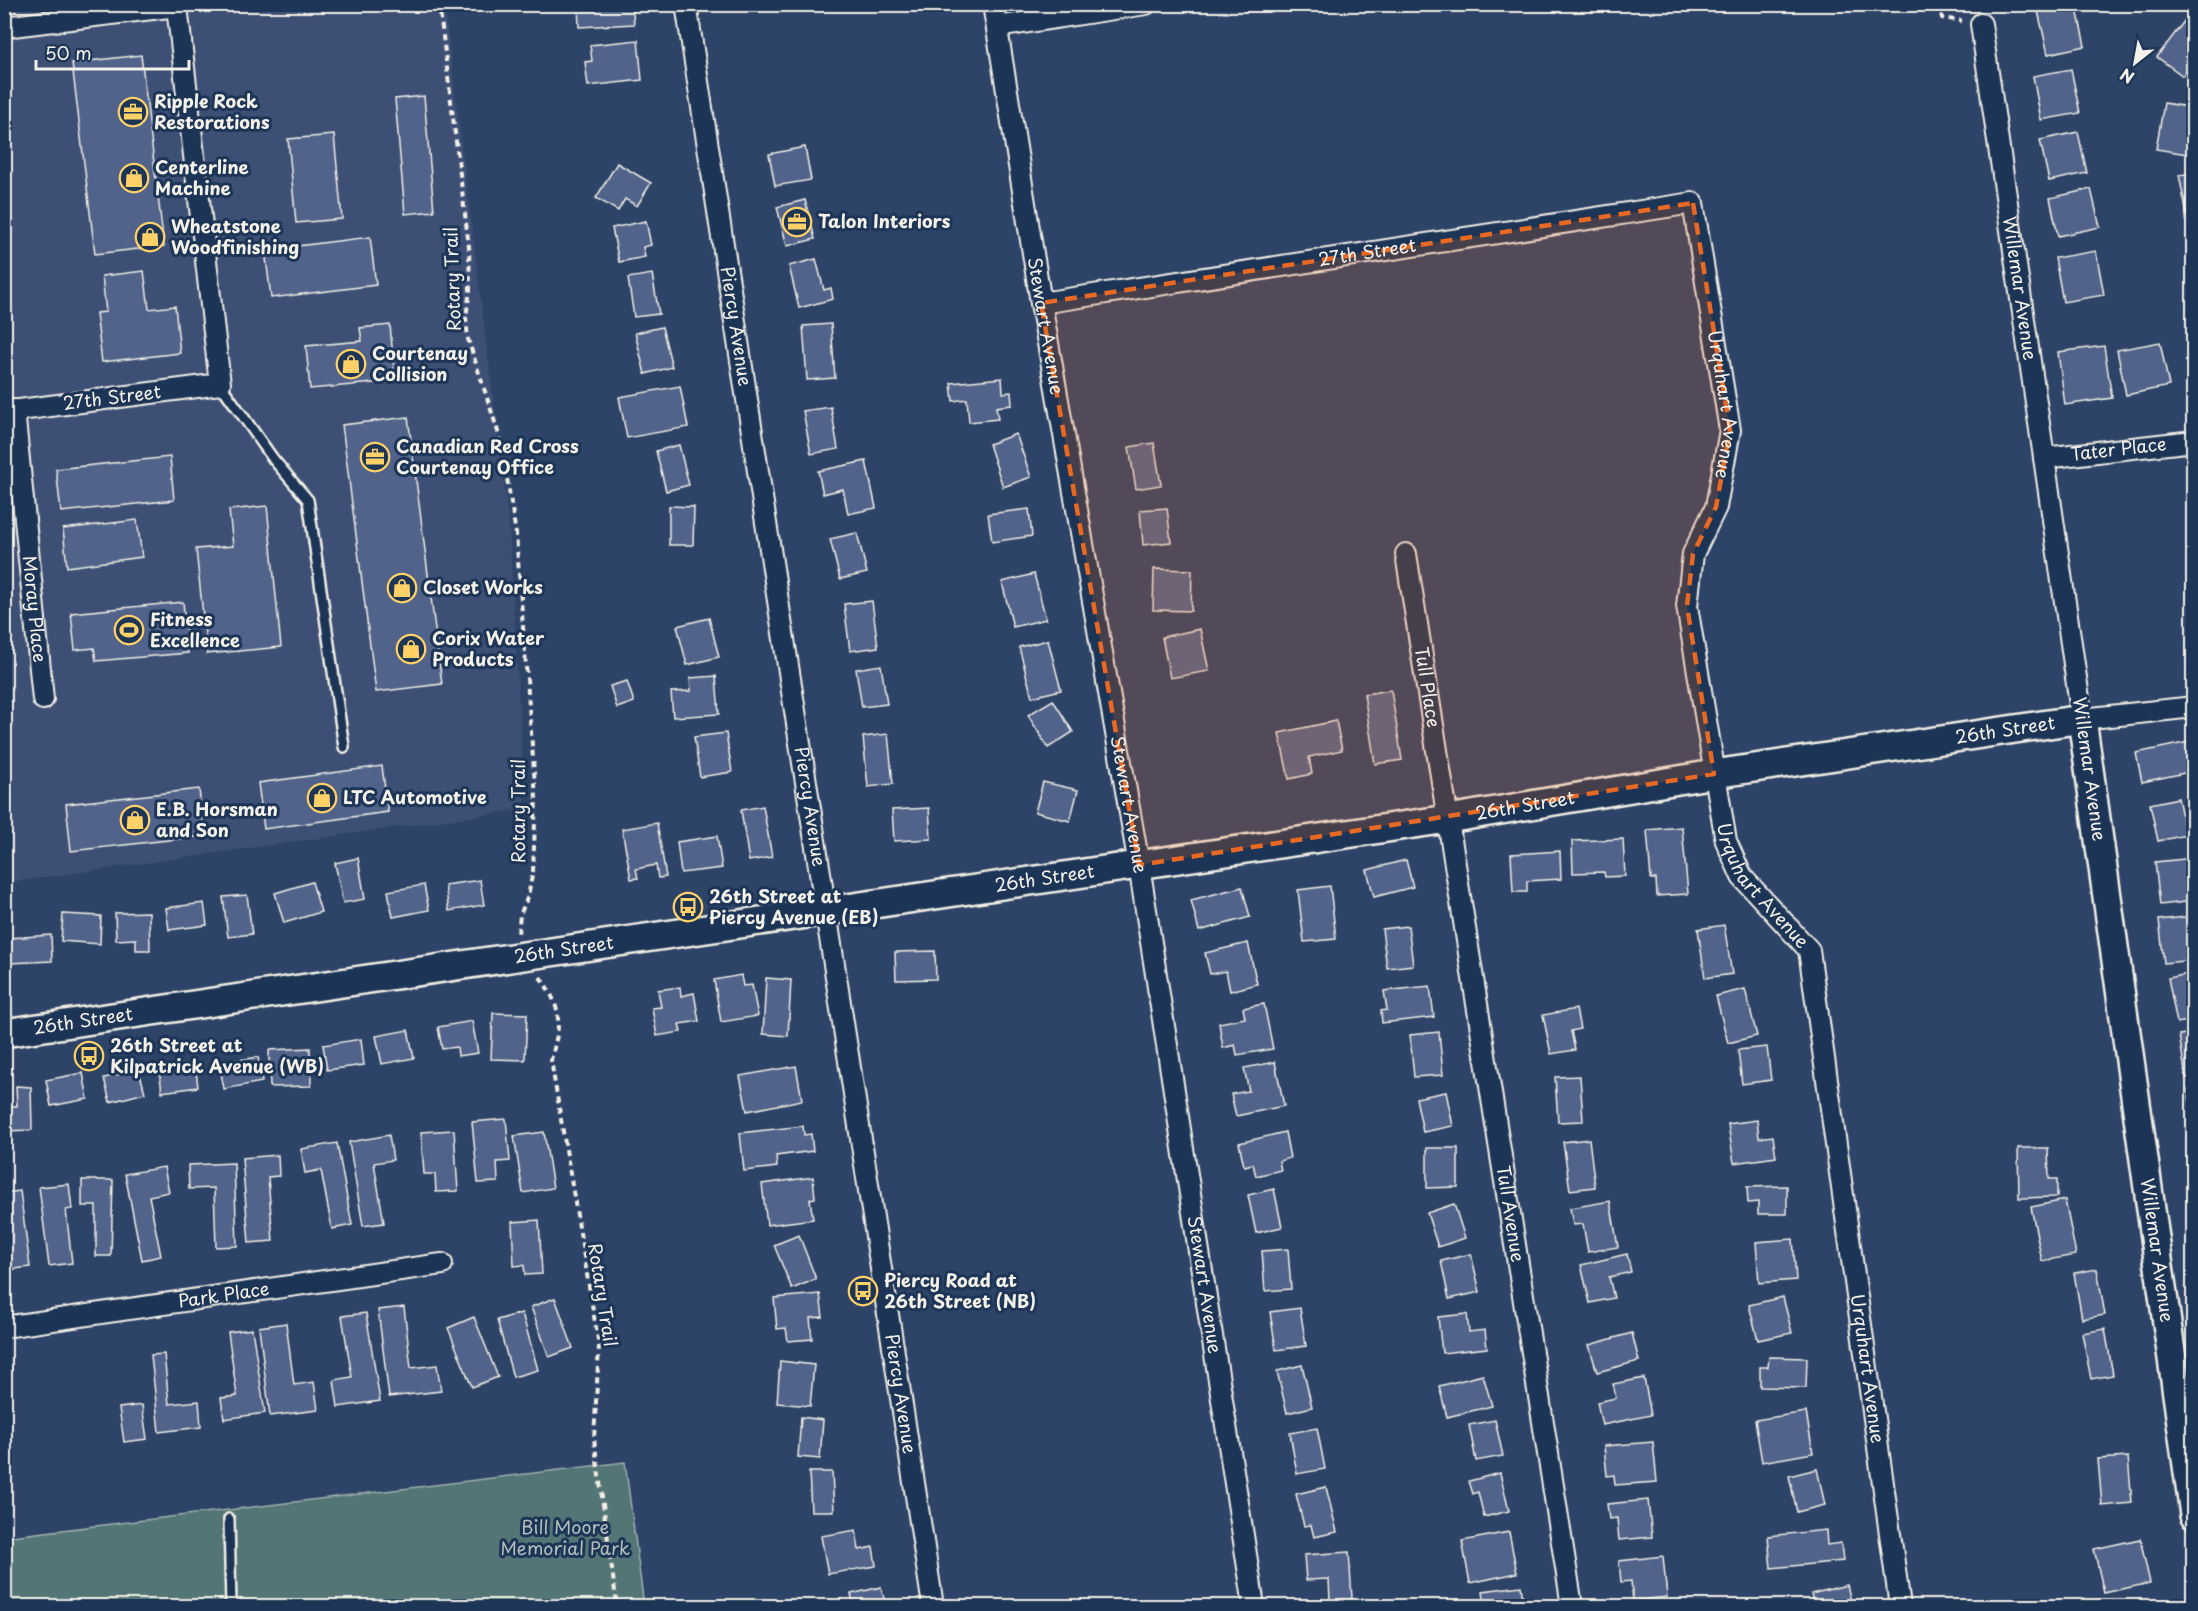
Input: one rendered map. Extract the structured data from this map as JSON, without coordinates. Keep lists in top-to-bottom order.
{
  "streets": {
    "street": [
      "27th Street",
      "Willemar Avenue",
      "Piercy Avenue",
      "Stewart Avenue",
      "Urquhart Avenue",
      "Tater Place",
      "Moray Place",
      "Tull Place",
      "26th Street",
      "Tull Avenue",
      "Park Place"
    ],
    "path": ["Rotary Trail"]
  },
  "crossings": [
    ["27th Street", "Stewart Avenue"],
    ["27th Street", "Urquhart Avenue"],
    ["27th Street", "Moray Place"],
    ["Rotary Trail", "26th Street"],
    ["Willemar Avenue", "Tater Place"],
    ["Willemar Avenue", "26th Street"],
    ["Piercy Avenue", "26th Street"],
    ["Stewart Avenue", "26th Street"],
    ["Urquhart Avenue", "26th Street"],
    ["Tull Place", "26th Street"],
    ["Tull Place", "Tull Avenue"],
    ["26th Street", "Tull Avenue"]
  ],
  "parks": ["Bill Moore Memorial Park"],
  "places": {
    "office": ["Ripple Rock Restorations", "Talon Interiors", "Canadian Red Cross Courtenay Office"],
    "shop": [
      "Centerline Machine",
      "Wheatstone Woodfinishing",
      "Courtenay Collision",
      "Closet Works",
      "Corix Water Products",
      "LTC Automotive",
      "E.B. Horsman and Son"
    ],
    "sports": ["Fitness Excellence"],
    "bus stop": ["26th Street at Piercy Avenue (EB)", "26th Street at Kilpatrick Avenue (WB)", "Piercy Road at 26th Street (NB)"]
  },
  "scale_bar": "50 m",
  "north": "bottom left"
}
